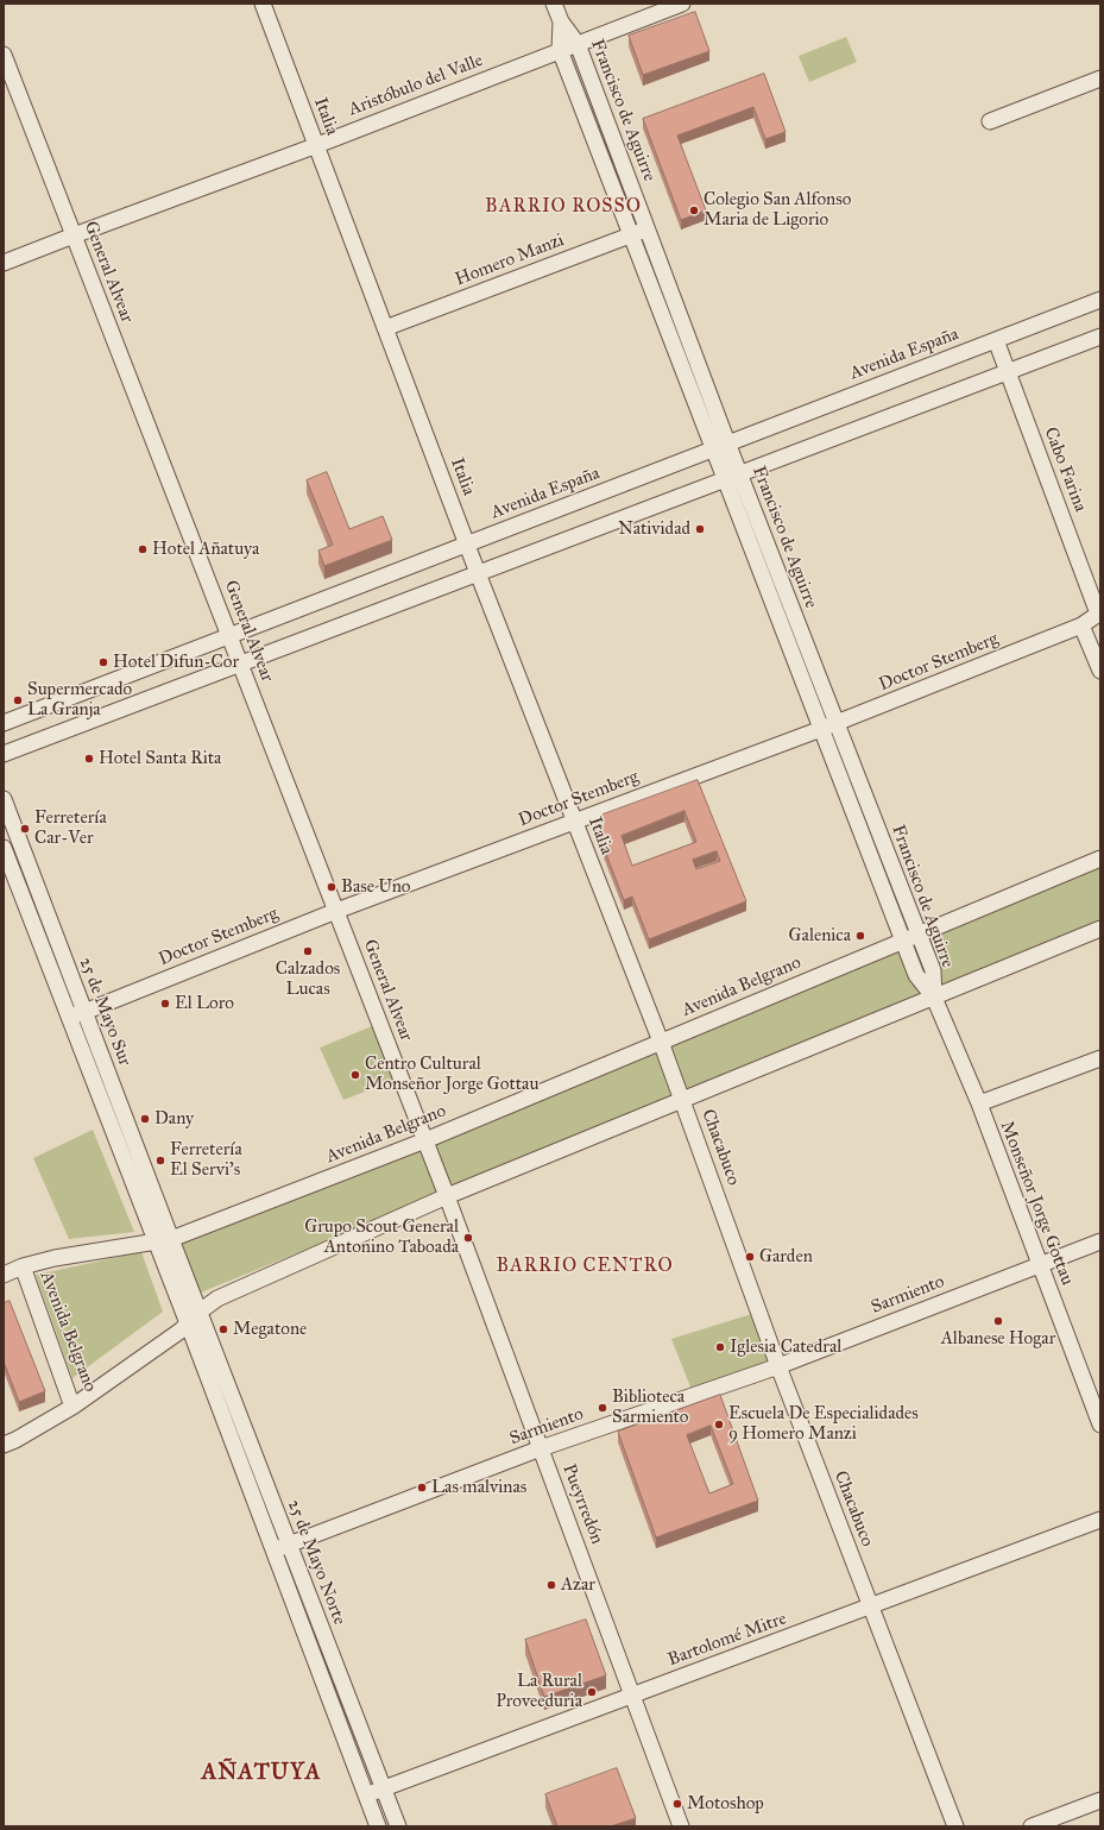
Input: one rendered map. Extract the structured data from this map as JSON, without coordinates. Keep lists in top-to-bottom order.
{
  "streets": {
    "street": [
      "Aristóbulo del Valle",
      "Francisco de Aguirre",
      "Italia",
      "Homero Manzi",
      "General Alvear",
      "Avenida España",
      "Cabo Farina",
      "Doctor Stemberg",
      "Avenida Belgrano",
      "25 de Mayo Sur",
      "Chacabuco",
      "Monseñor Jorge Gottau",
      "Sarmiento",
      "Pueyrredón",
      "25 de Mayo Norte",
      "Bartolomé Mitre"
    ]
  },
  "crossings": [
    ["Aristóbulo del Valle", "Francisco de Aguirre"],
    ["Aristóbulo del Valle", "Italia"],
    ["Aristóbulo del Valle", "General Alvear"],
    ["Francisco de Aguirre", "Homero Manzi"],
    ["Francisco de Aguirre", "Avenida España"],
    ["Francisco de Aguirre", "Doctor Stemberg"],
    ["Francisco de Aguirre", "Avenida Belgrano"],
    ["Francisco de Aguirre", "Monseñor Jorge Gottau"],
    ["Italia", "Homero Manzi"],
    ["Italia", "Avenida España"],
    ["Italia", "Doctor Stemberg"],
    ["Italia", "Avenida Belgrano"],
    ["Italia", "Chacabuco"],
    ["General Alvear", "Avenida España"],
    ["General Alvear", "Doctor Stemberg"],
    ["General Alvear", "Avenida Belgrano"],
    ["General Alvear", "Pueyrredón"],
    ["Avenida España", "Cabo Farina"],
    ["Cabo Farina", "Doctor Stemberg"],
    ["Doctor Stemberg", "25 de Mayo Sur"],
    ["Avenida Belgrano", "25 de Mayo Sur"],
    ["Avenida Belgrano", "Chacabuco"],
    ["Avenida Belgrano", "Monseñor Jorge Gottau"],
    ["Avenida Belgrano", "Pueyrredón"],
    ["Avenida Belgrano", "25 de Mayo Norte"],
    ["25 de Mayo Sur", "25 de Mayo Norte"],
    ["Chacabuco", "Sarmiento"],
    ["Chacabuco", "Bartolomé Mitre"],
    ["Monseñor Jorge Gottau", "Sarmiento"],
    ["Sarmiento", "Pueyrredón"],
    ["Sarmiento", "25 de Mayo Norte"],
    ["Pueyrredón", "Bartolomé Mitre"],
    ["25 de Mayo Norte", "Bartolomé Mitre"]
  ],
  "districts": ["BARRIO ROSSO", "BARRIO CENTRO", "AÑATUYA"],
  "places": [
    "Colegio San Alfonso Maria de Ligorio",
    "Natividad",
    "Hotel Añatuya",
    "Hotel Difun-Cor",
    "Supermercado La Granja",
    "Hotel Santa Rita",
    "Ferretería Car-Ver",
    "Base Uno",
    "Galenica",
    "Calzados Lucas",
    "El Loro",
    "Centro Cultural Monseñor Jorge Gottau",
    "Dany",
    "Ferretería El Servi's",
    "Grupo Scout General Antonino Taboada",
    "Garden",
    "Albanese Hogar",
    "Megatone",
    "Iglesia Catedral",
    "Biblioteca Sarmiento",
    "Escuela De Especialidades 9 Homero Manzi",
    "Las malvinas",
    "Azar",
    "La Rural Proveeduria",
    "Motoshop"
  ]
}
